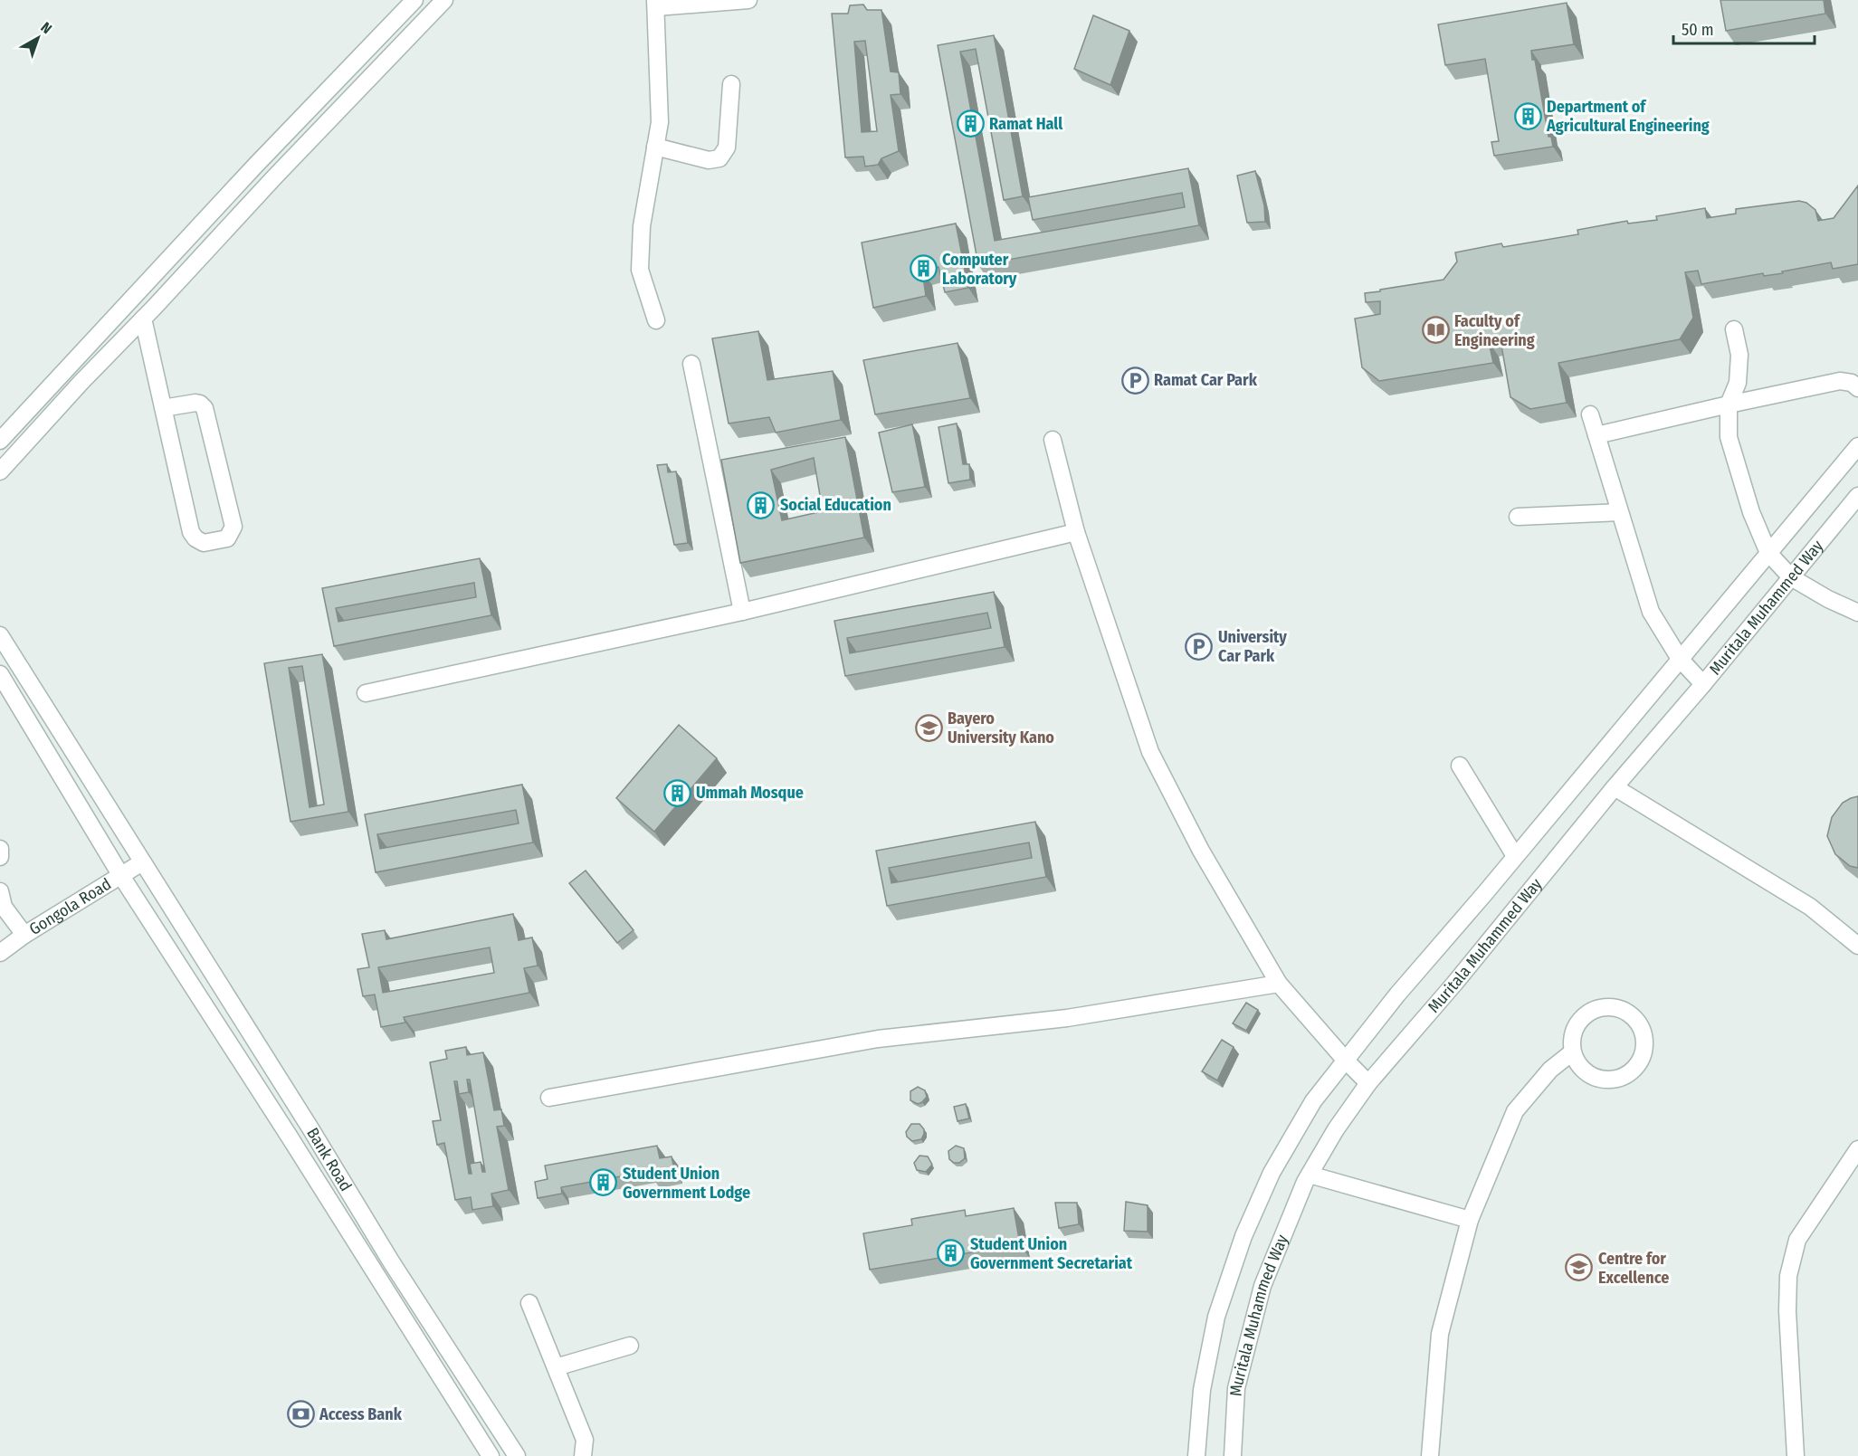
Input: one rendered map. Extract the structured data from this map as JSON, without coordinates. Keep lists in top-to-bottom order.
{
  "streets": {
    "street": ["Muritala Muhammed Way", "Gongola Road", "Bank Road"]
  },
  "crossings": [
    ["Gongola Road", "Bank Road"]
  ],
  "places": {
    "building": [
      "Department of Agricultural Engineering",
      "Ramat Hall",
      "Computer Laboratory",
      "Social Education",
      "Ummah Mosque",
      "Student Union Government Lodge",
      "Student Union Government Secretariat"
    ],
    "library": ["Faculty of Engineering"],
    "parking": ["Ramat Car Park", "University Car Park"],
    "school or university": ["Bayero University Kano", "Centre for Excellence"],
    "bank": ["Access Bank"]
  },
  "scale_bar": "50 m",
  "north": "top right"
}
